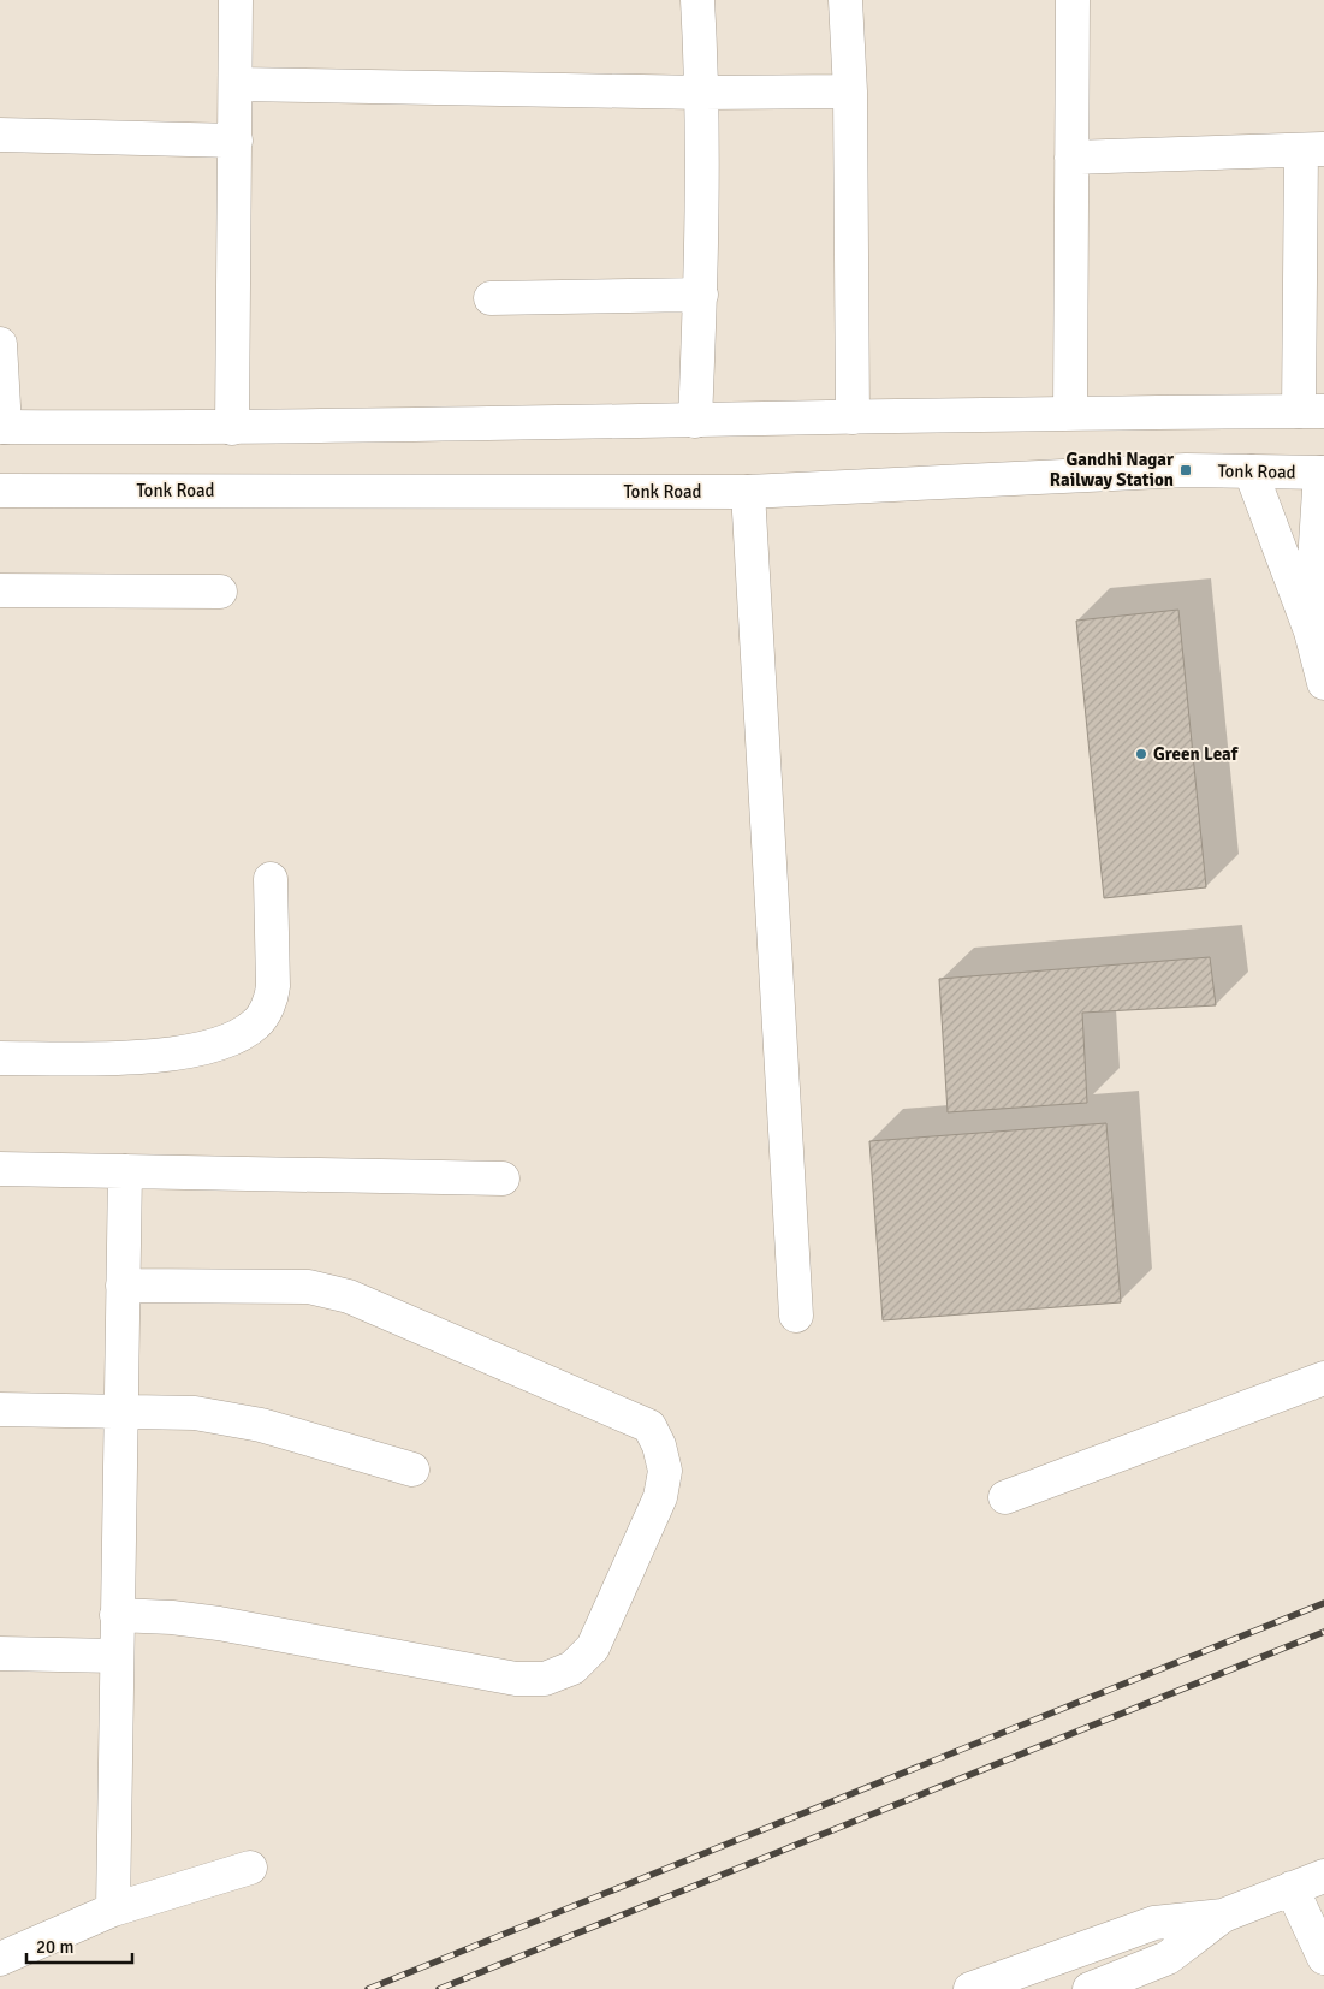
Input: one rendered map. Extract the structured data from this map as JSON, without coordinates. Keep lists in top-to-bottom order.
{
  "streets": {
    "street": ["Tonk Road"]
  },
  "places": {
    "transit": ["Gandhi Nagar Railway Station"],
    "other": ["Green Leaf"]
  },
  "scale_bar": "20 m"
}
